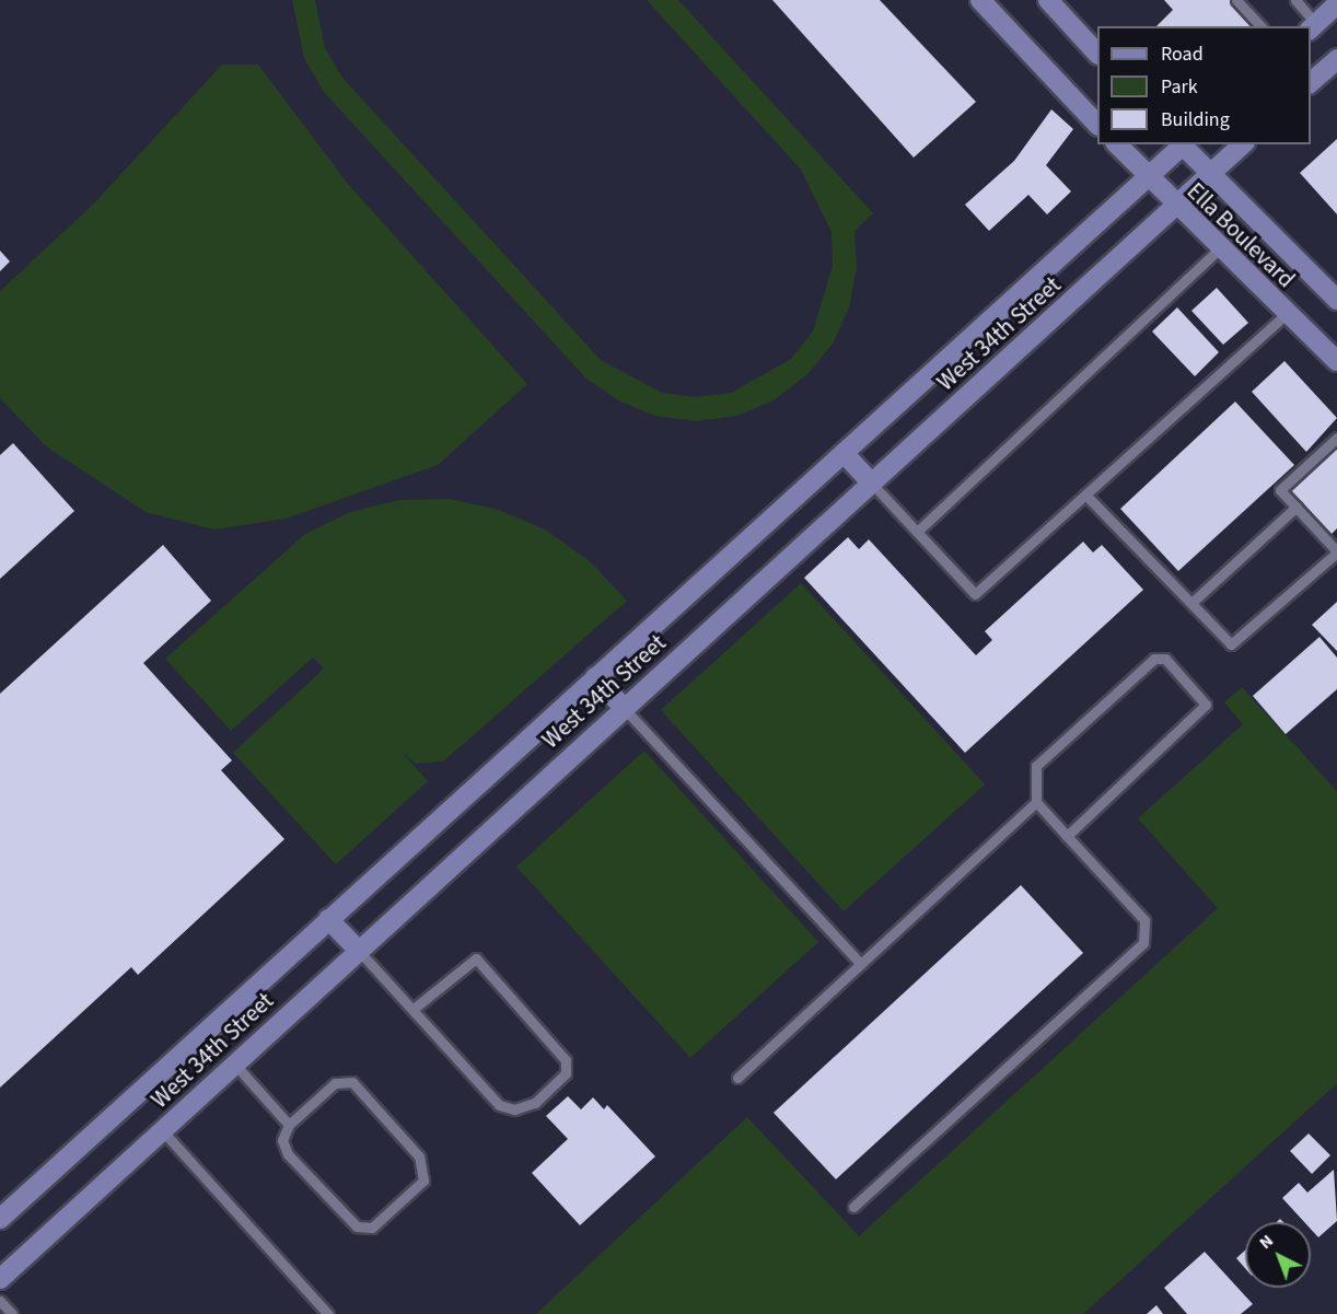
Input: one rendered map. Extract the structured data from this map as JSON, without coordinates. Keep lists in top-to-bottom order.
{
  "streets": {
    "main road": ["Ella Boulevard", "West 34th Street"]
  },
  "crossings": [
    ["Ella Boulevard", "West 34th Street"]
  ],
  "legend": ["Road", "Park", "Building"],
  "north": "top left"
}
